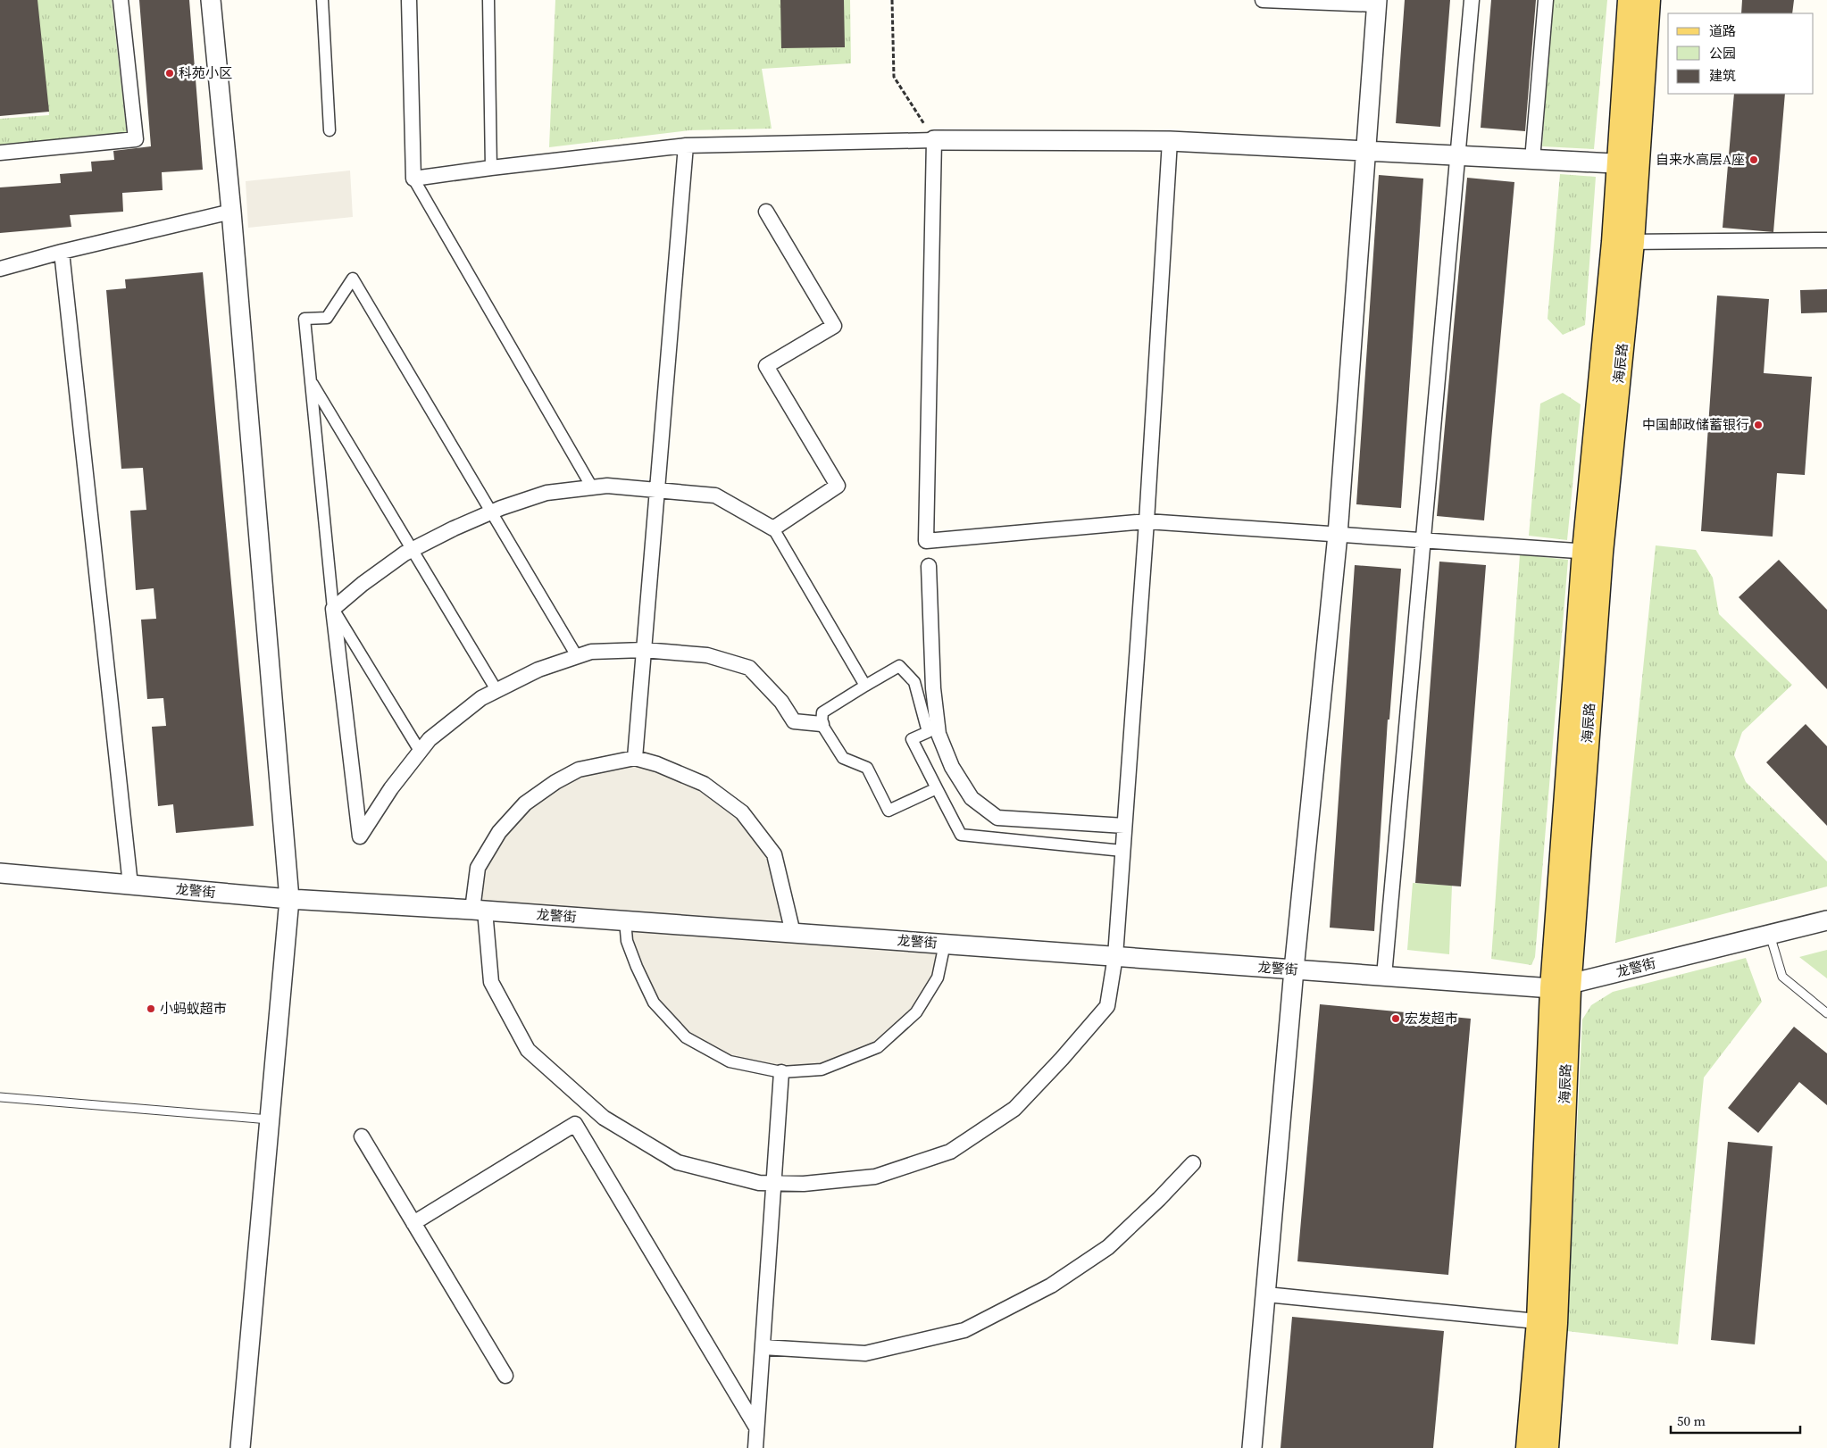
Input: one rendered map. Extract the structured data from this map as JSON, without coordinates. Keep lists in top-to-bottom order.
{
  "streets": {
    "main road": ["海辰路"],
    "street": ["龙警街"]
  },
  "crossings": [
    ["海辰路", "龙警街"]
  ],
  "places": [
    "科苑小区",
    "自来水高层A座",
    "中国邮政储蓄银行",
    "小蚂蚁超市",
    "宏发超市"
  ],
  "legend": ["道路", "公园", "建筑"],
  "scale_bar": "50 m"
}
